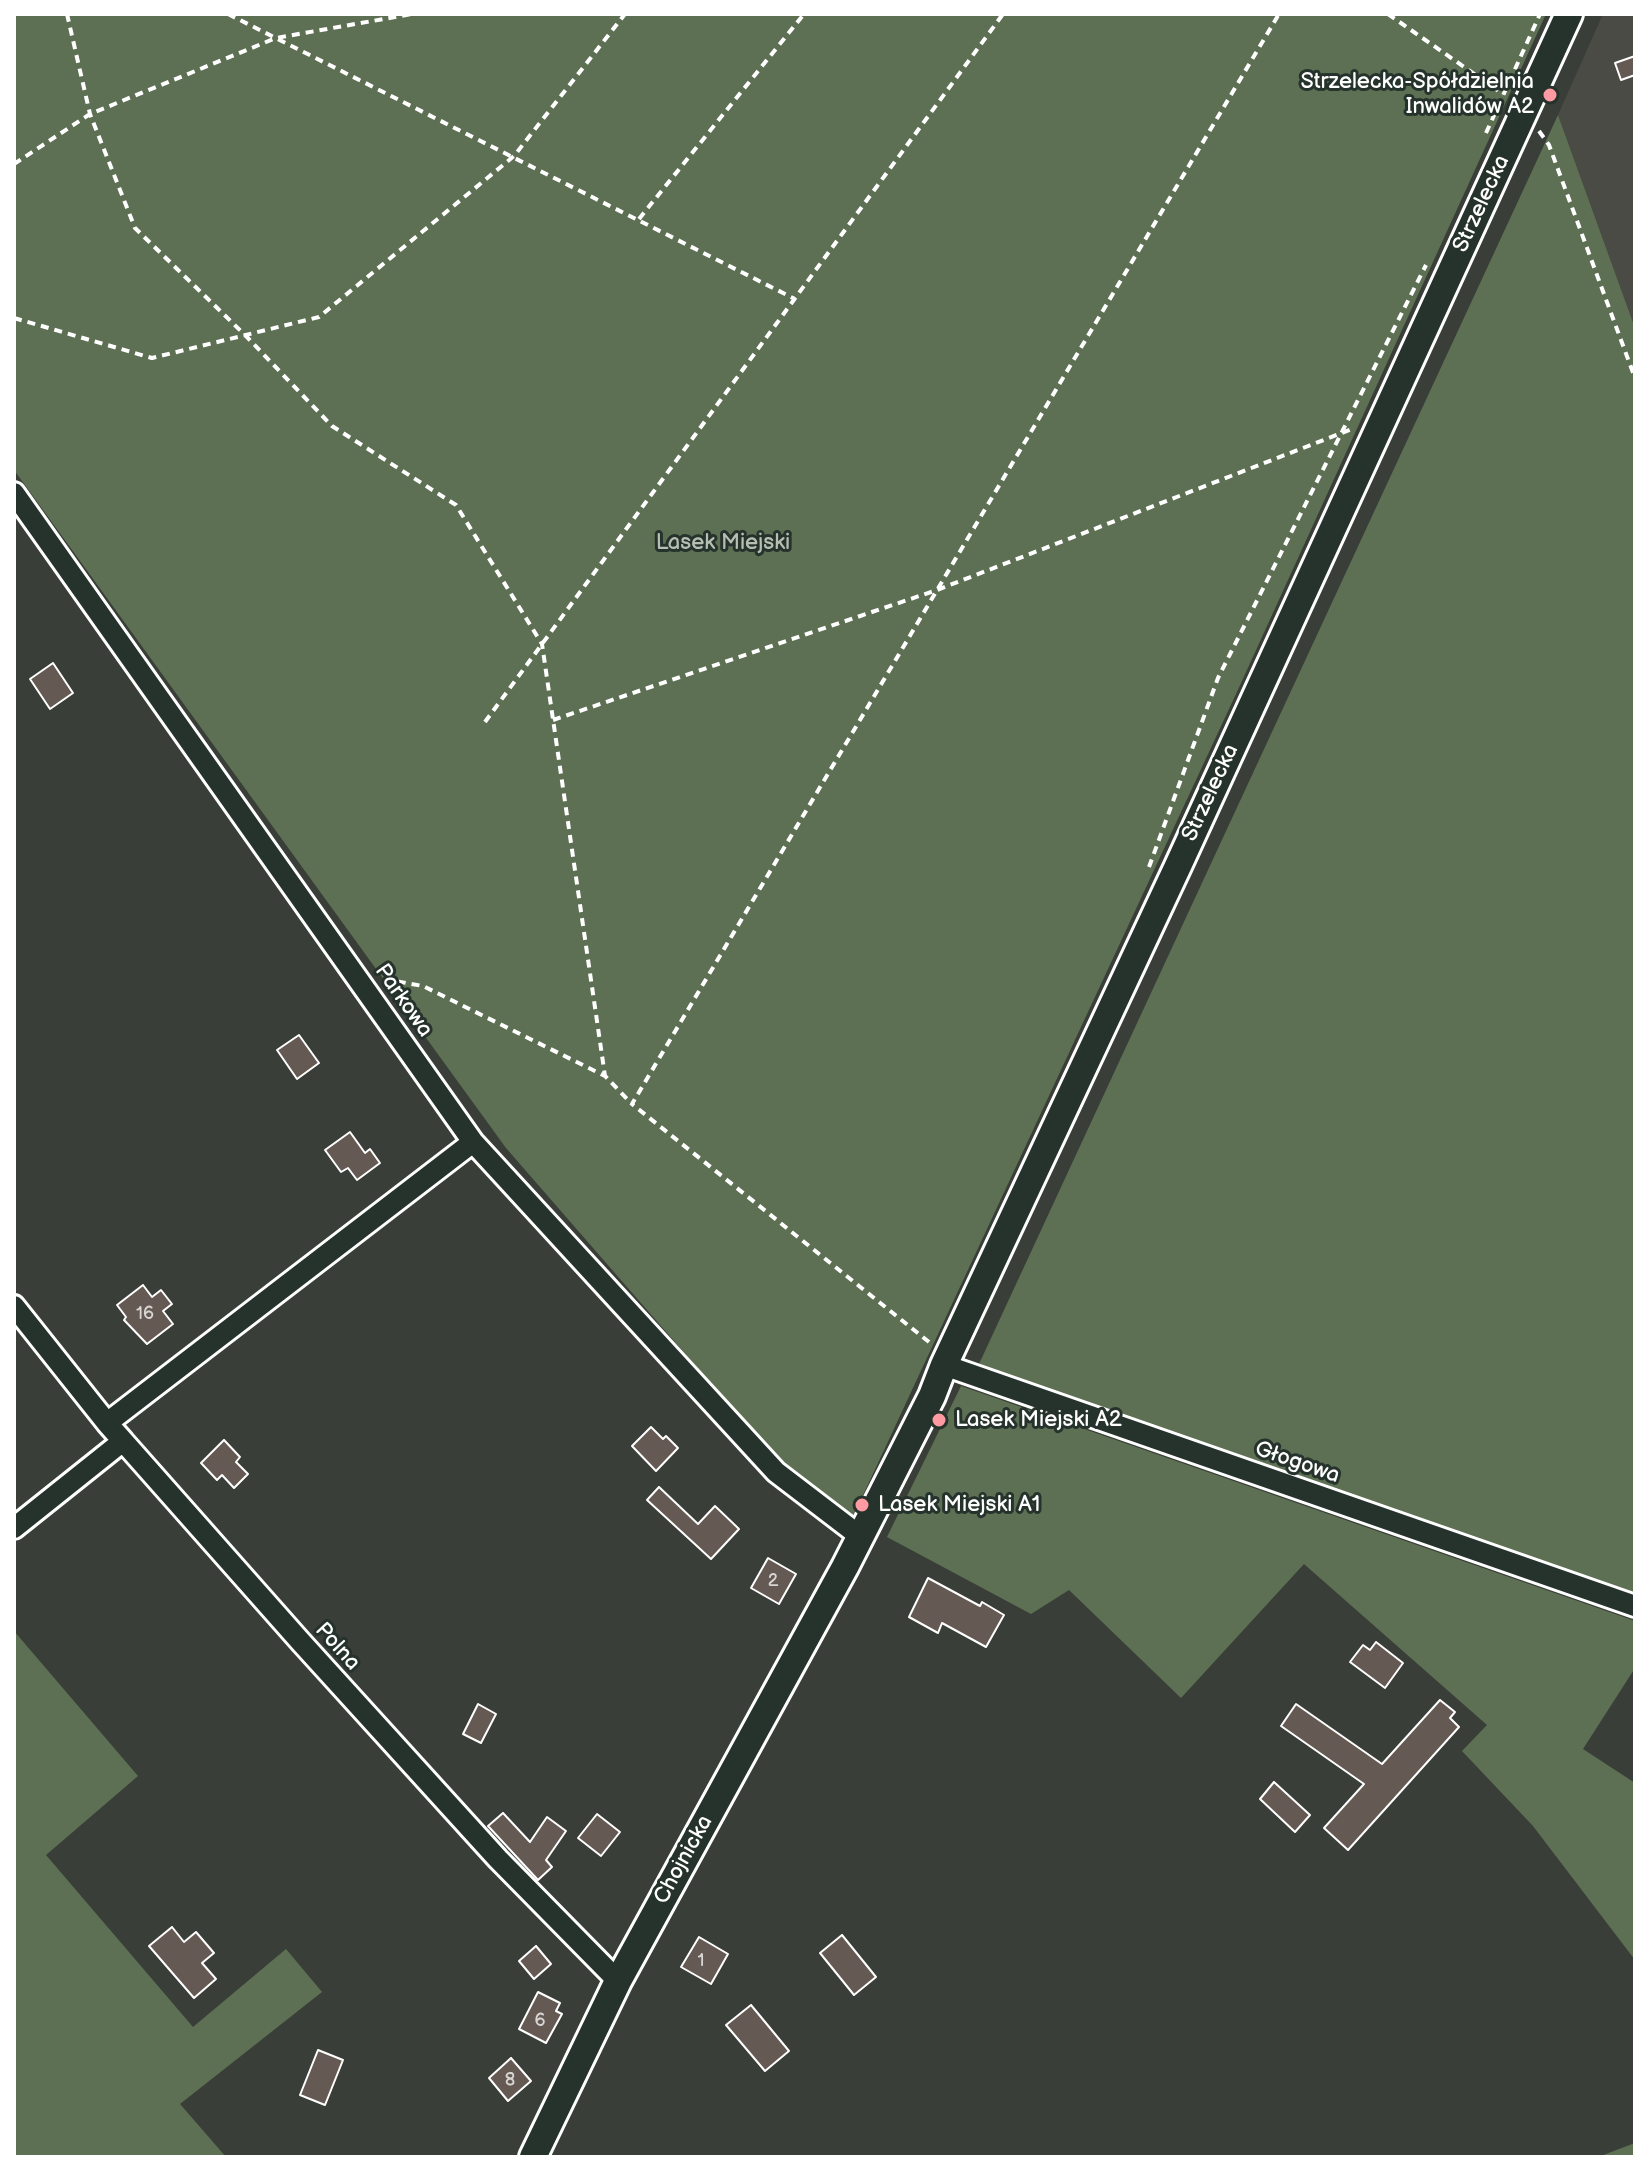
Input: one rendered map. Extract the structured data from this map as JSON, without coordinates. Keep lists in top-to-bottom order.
{
  "streets": {
    "street": [
      "Strzelecka",
      "Parkowa",
      "Głogowa",
      "Polna",
      "Chojnicka"
    ]
  },
  "crossings": [
    ["Strzelecka", "Parkowa"],
    ["Strzelecka", "Głogowa"],
    ["Strzelecka", "Chojnicka"],
    ["Polna", "Chojnicka"]
  ],
  "parks": ["Lasek Miejski"],
  "places": ["Strzelecka-Spółdzielnia Inwalidów A2", "Lasek Miejski A2", "Lasek Miejski A1"],
  "house_numbers": [
    "16",
    "2",
    "1",
    "6",
    "8"
  ]
}
